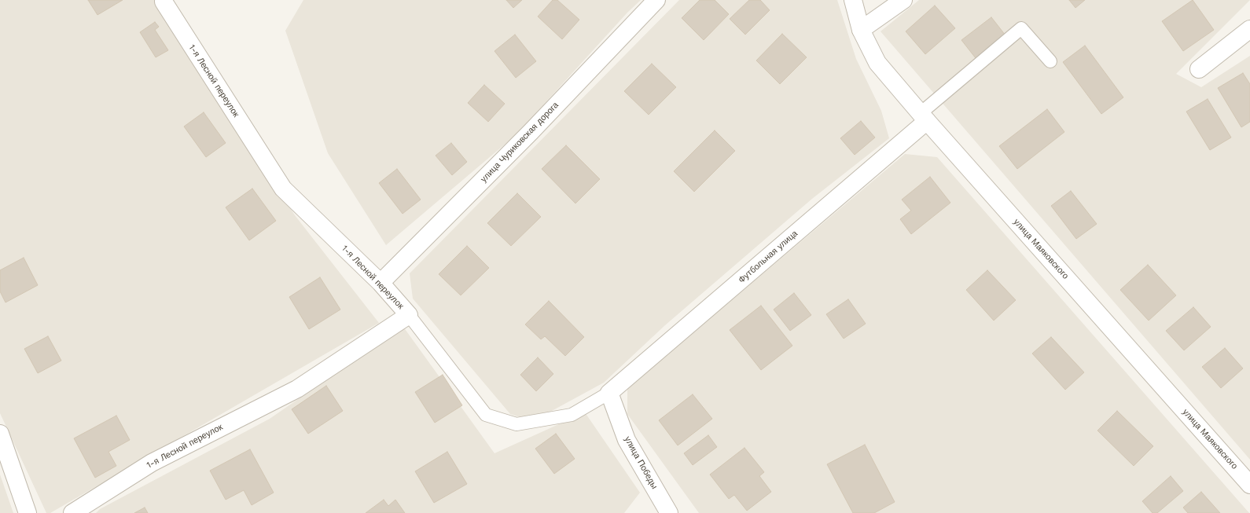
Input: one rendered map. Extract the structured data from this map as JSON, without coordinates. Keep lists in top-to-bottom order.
{
  "streets": {
    "street": [
      "1-я Лесной переулок",
      "улица Чуриковская дорога",
      "улица Маяковского",
      "Футбольная улица",
      "улица Победы"
    ]
  },
  "crossings": [
    ["1-я Лесной переулок", "улица Чуриковская дорога"],
    ["улица Маяковского", "Футбольная улица"],
    ["Футбольная улица", "улица Победы"]
  ]
}
